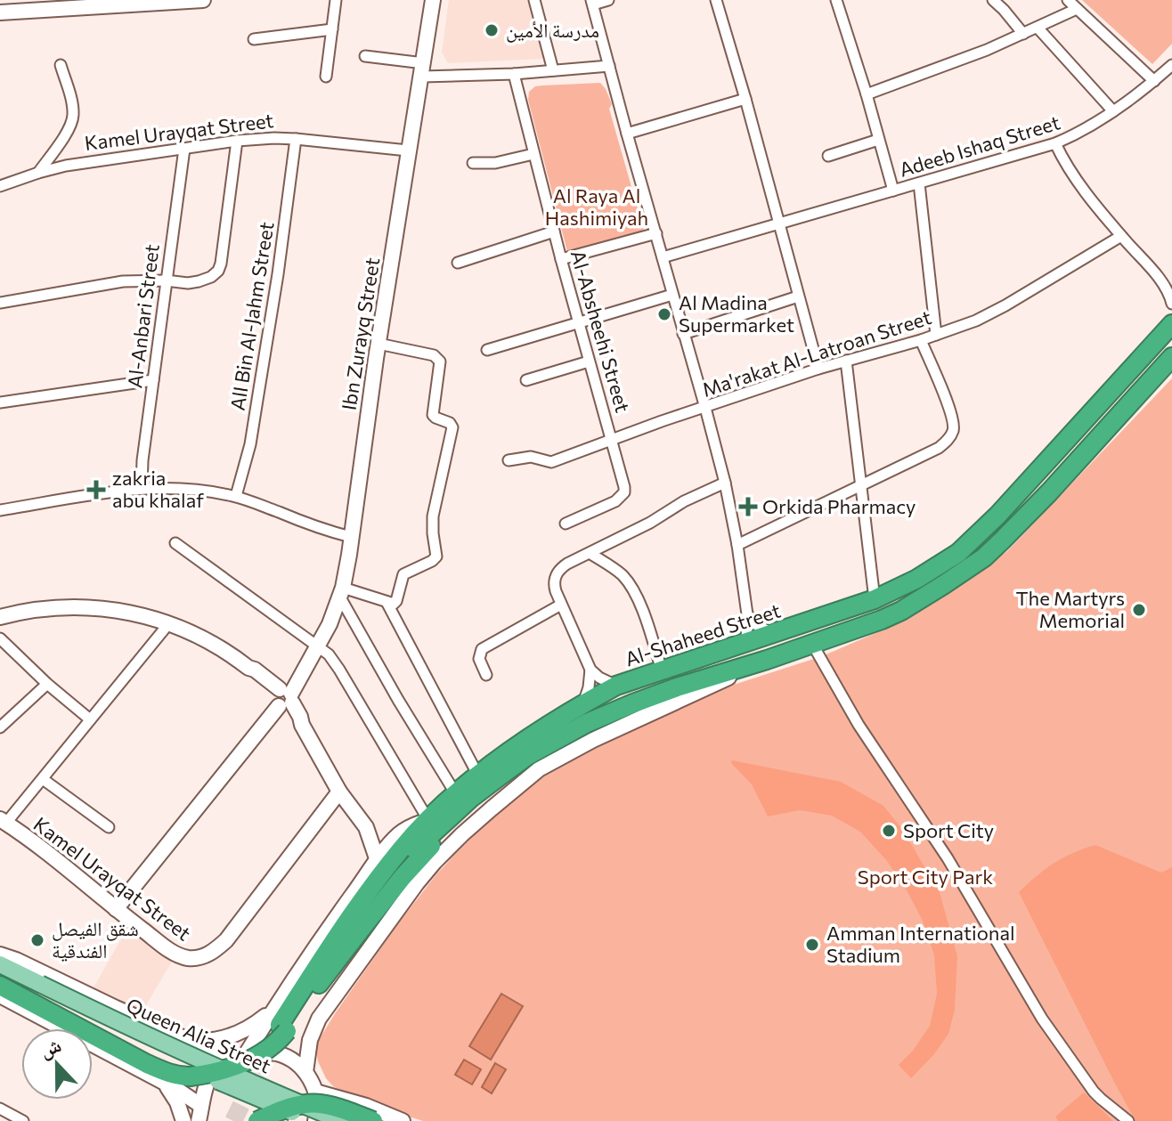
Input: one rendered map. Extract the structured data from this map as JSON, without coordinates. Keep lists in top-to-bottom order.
{
  "streets": {
    "highway": ["Al-Shaheed Street"],
    "main road": ["Queen Alia Street"],
    "street": [
      "Kamel Urayqat Street",
      "Adeeb Ishaq Street",
      "Al-Anbari Street",
      "AlI Bin Al-Jahm Street",
      "Al-Absheehi Street",
      "Ibn Zurayq Street",
      "Ma'rakat Al-Latroan Street"
    ]
  },
  "crossings": [
    ["Kamel Urayqat Street", "Al-Anbari Street"],
    ["Kamel Urayqat Street", "AlI Bin Al-Jahm Street"],
    ["Kamel Urayqat Street", "Ibn Zurayq Street"],
    ["Al-Absheehi Street", "Ma'rakat Al-Latroan Street"]
  ],
  "parks": ["Al Raya Al Hashimiyah", "Sport City Park"],
  "places": {
    "other": [
      "مدرسة الأمين",
      "Al Madina Supermarket",
      "The Martyrs Memorial",
      "Sport City",
      "شقق الفيصل الفندقية",
      "Amman International Stadium"
    ],
    "health": ["zakria abu khalaf", "Orkida Pharmacy"]
  },
  "north": "top"
}
